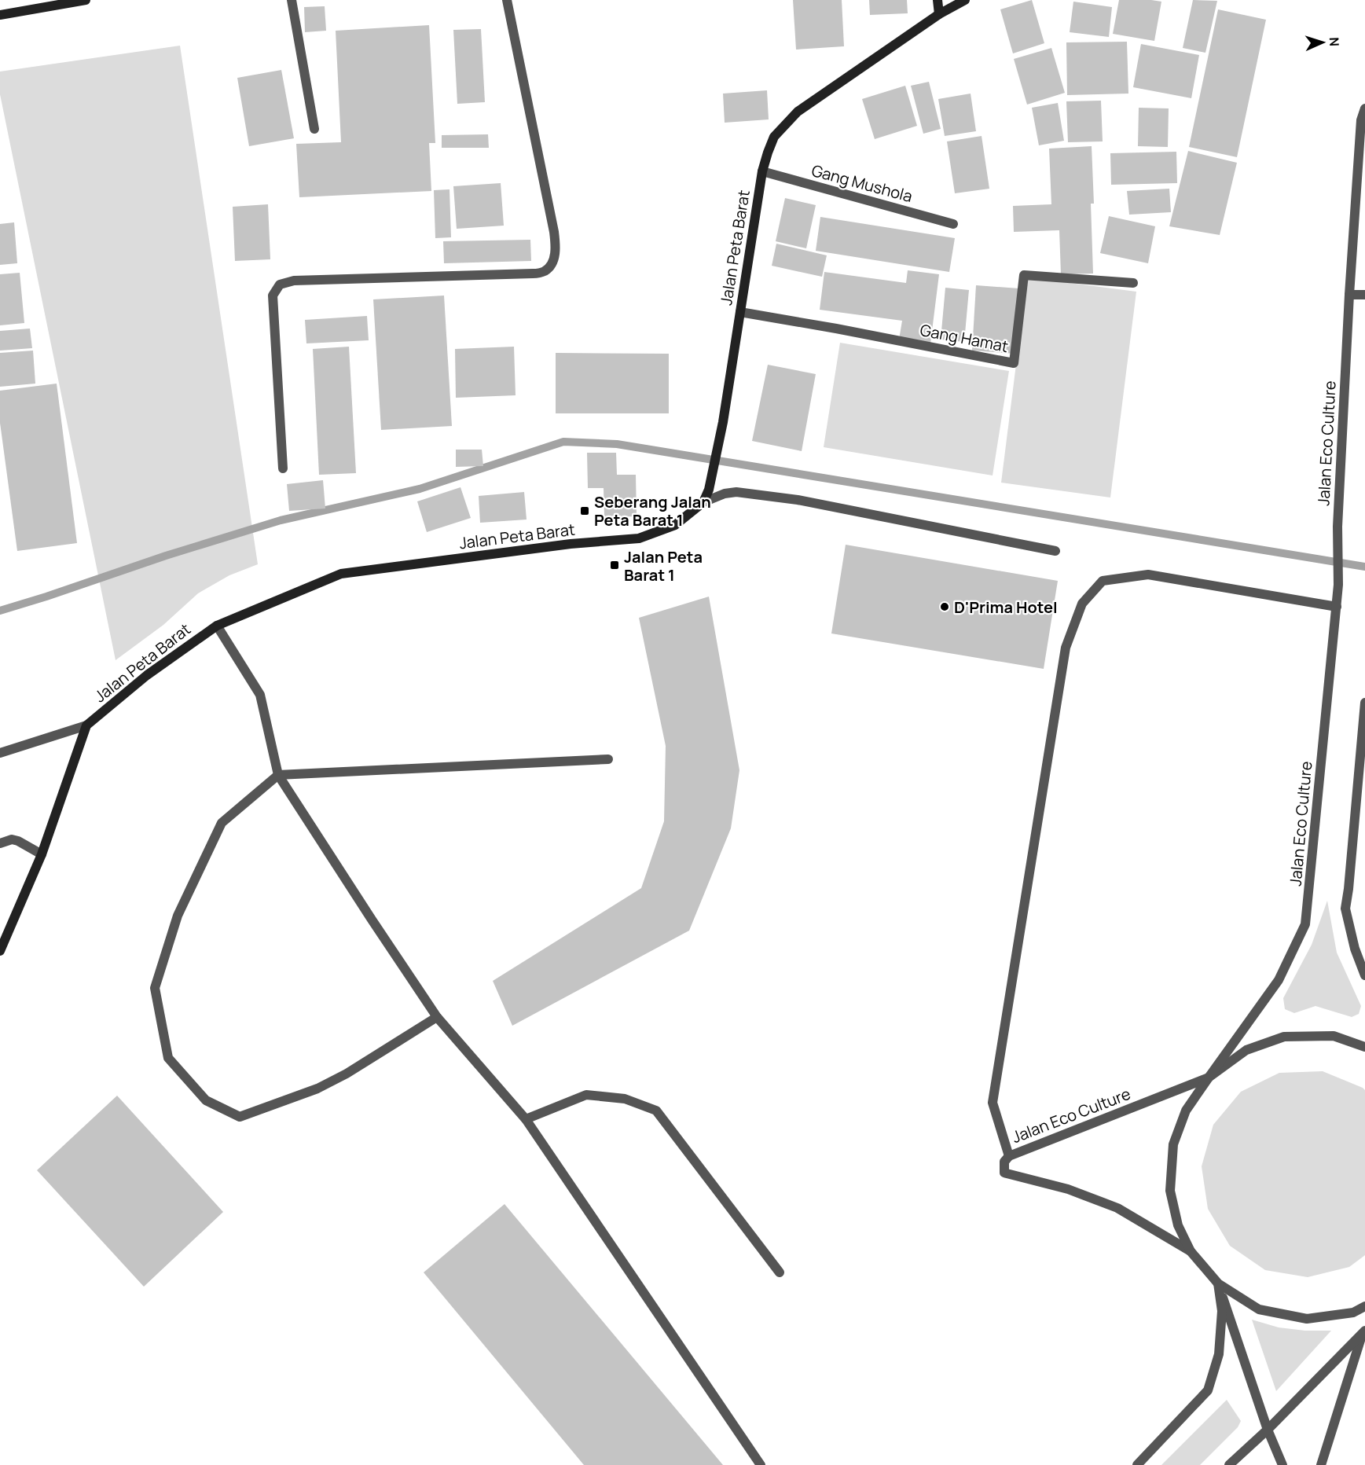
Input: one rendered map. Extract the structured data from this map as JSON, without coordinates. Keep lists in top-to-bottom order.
{
  "streets": {
    "main road": ["Jalan Peta Barat"],
    "street": ["Gang Mushola", "Gang Hamat", "Jalan Eco Culture"]
  },
  "crossings": [
    ["Gang Mushola", "Jalan Peta Barat"],
    ["Jalan Peta Barat", "Gang Hamat"]
  ],
  "places": {
    "transit": ["Seberang Jalan Peta Barat 1", "Jalan Peta Barat 1"],
    "other": ["D'Prima Hotel"]
  },
  "north": "right"
}
